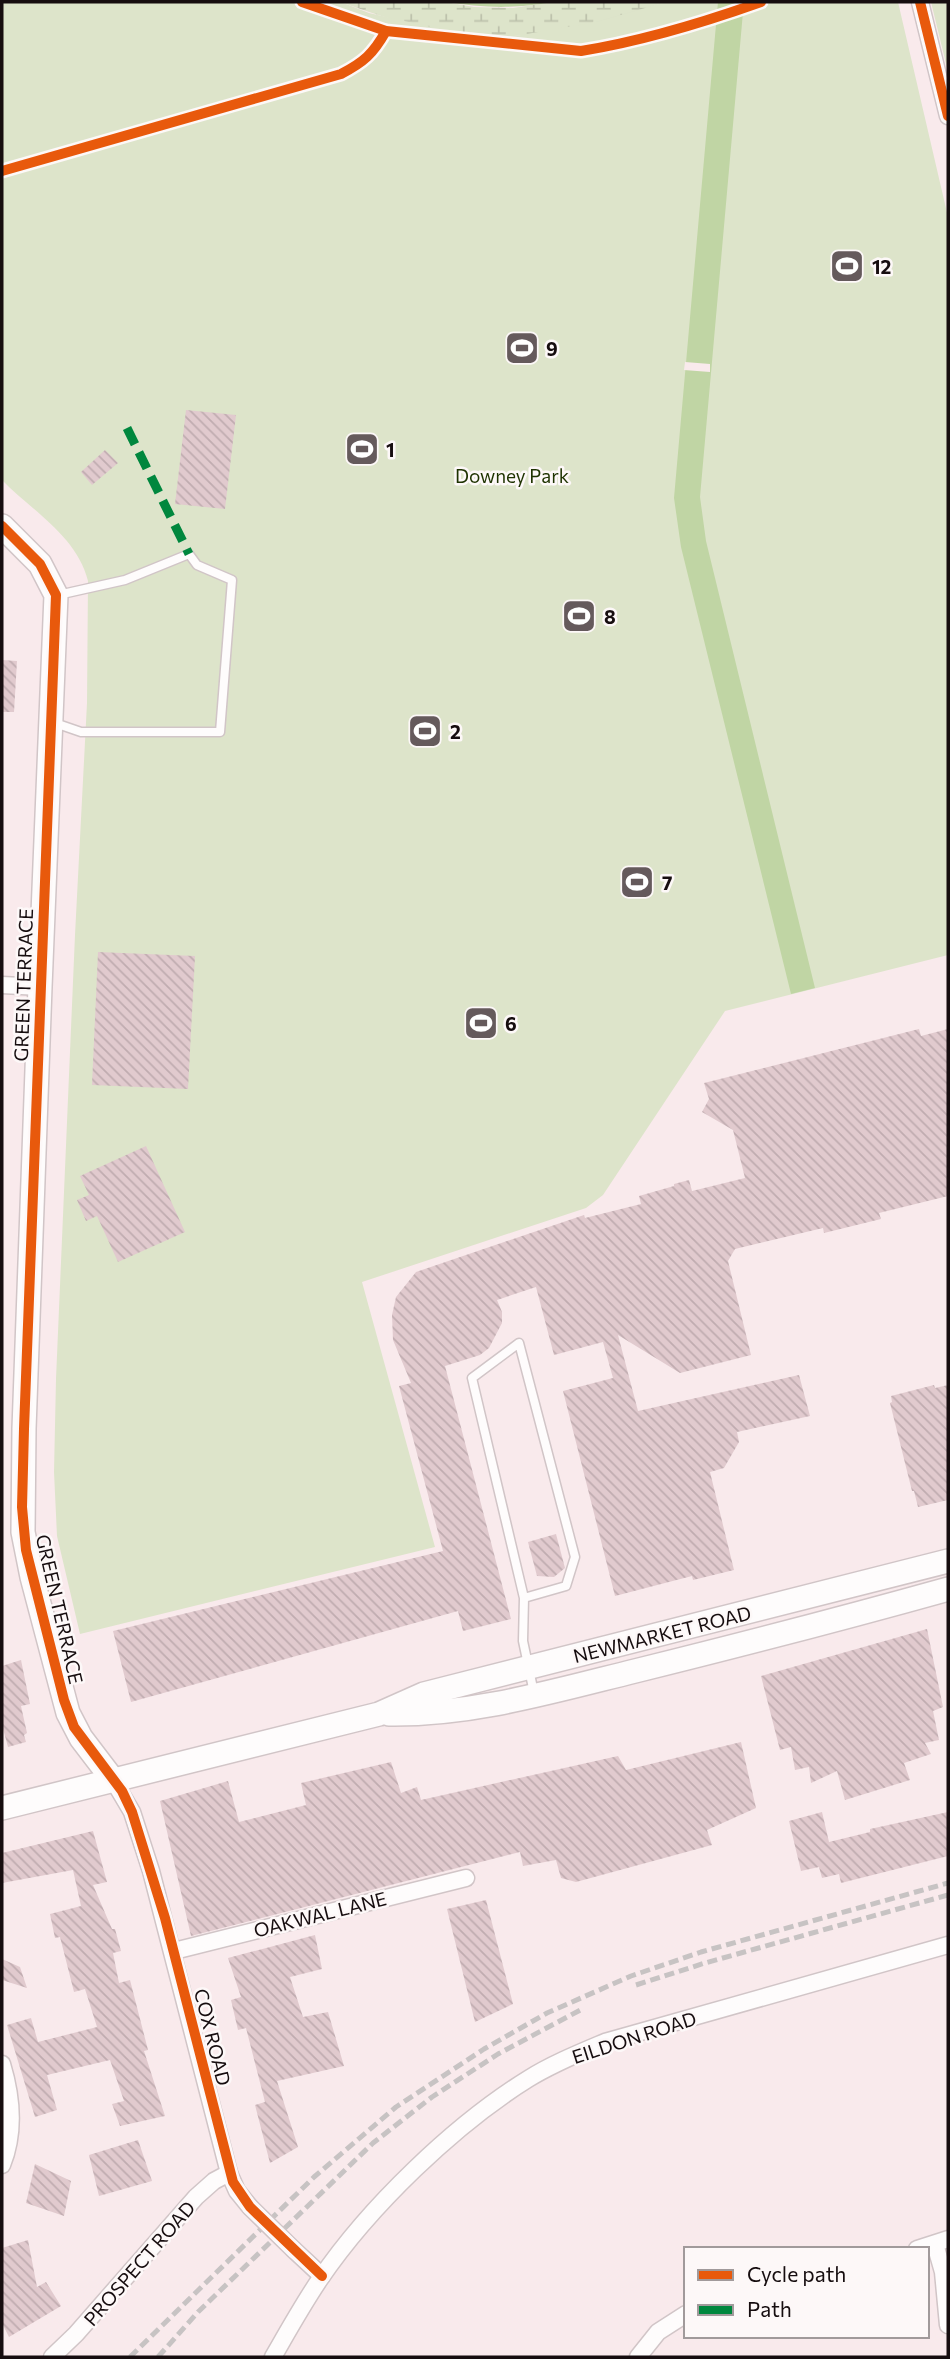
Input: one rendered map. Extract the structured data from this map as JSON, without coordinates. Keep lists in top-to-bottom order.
{
  "streets": {
    "main road": ["GREEN TERRACE", "NEWMARKET ROAD"],
    "street": [
      "OAKWAL LANE",
      "COX ROAD",
      "EILDON ROAD",
      "PROSPECT ROAD"
    ]
  },
  "crossings": [
    ["GREEN TERRACE", "NEWMARKET ROAD"],
    ["GREEN TERRACE", "COX ROAD"],
    ["NEWMARKET ROAD", "COX ROAD"],
    ["OAKWAL LANE", "COX ROAD"],
    ["COX ROAD", "EILDON ROAD"],
    ["COX ROAD", "PROSPECT ROAD"]
  ],
  "parks": ["Downey Park"],
  "places": {
    "sports": [
      "12",
      "9",
      "1",
      "8",
      "2",
      "7",
      "6"
    ]
  },
  "legend": ["Cycle path", "Path"]
}
